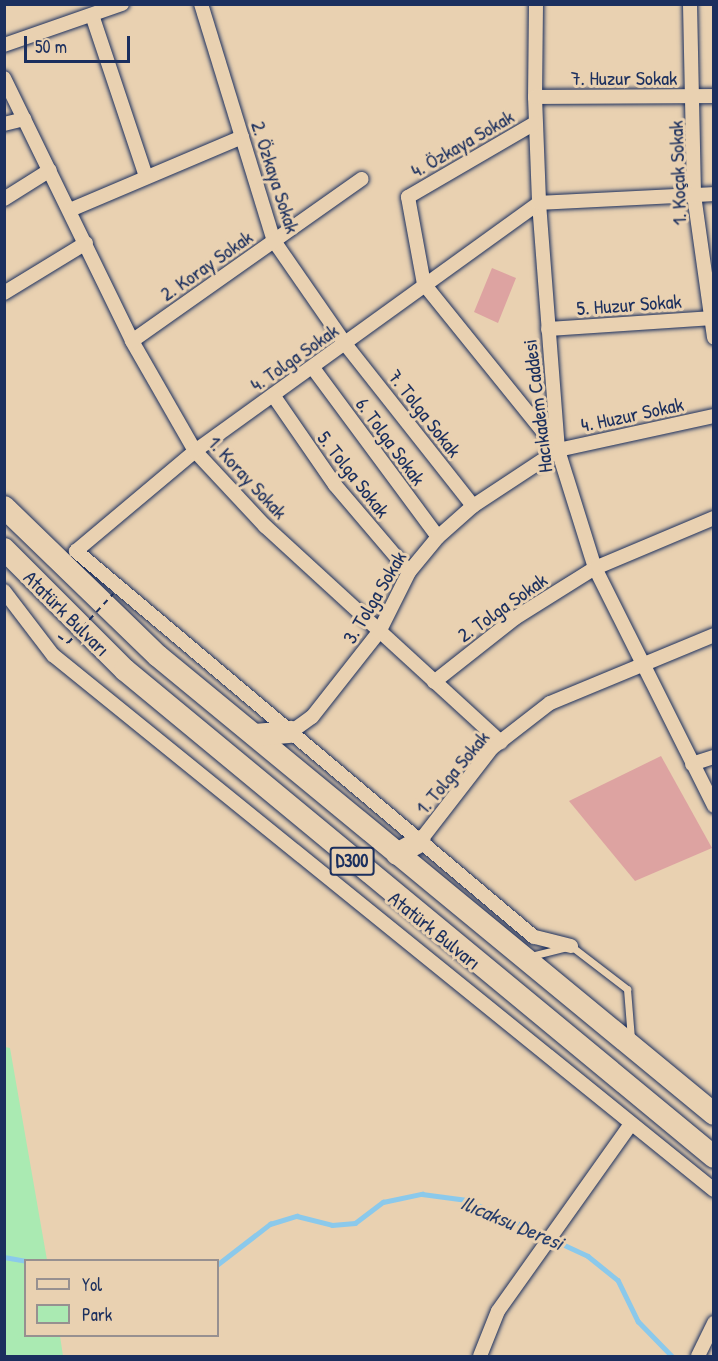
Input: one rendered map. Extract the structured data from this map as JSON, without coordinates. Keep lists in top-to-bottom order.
{
  "streets": {
    "highway": ["Atatürk Bulvarı", "D300"],
    "street": [
      "7. Huzur Sokak",
      "4. Özkaya Sokak",
      "1. Koçak Sokak",
      "2. Özkaya Sokak",
      "2. Koray Sokak",
      "5. Huzur Sokak",
      "4. Tolga Sokak",
      "Hacıkadem Caddesi",
      "7. Tolga Sokak",
      "4. Huzur Sokak",
      "6. Tolga Sokak",
      "5. Tolga Sokak",
      "1. Koray Sokak",
      "3. Tolga Sokak",
      "2. Tolga Sokak",
      "1. Tolga Sokak"
    ]
  },
  "crossings": [
    ["7. Huzur Sokak", "1. Koçak Sokak"],
    ["7. Huzur Sokak", "Hacıkadem Caddesi"],
    ["4. Özkaya Sokak", "4. Tolga Sokak"],
    ["4. Özkaya Sokak", "Hacıkadem Caddesi"],
    ["1. Koçak Sokak", "5. Huzur Sokak"],
    ["2. Özkaya Sokak", "2. Koray Sokak"],
    ["2. Özkaya Sokak", "4. Tolga Sokak"],
    ["2. Özkaya Sokak", "7. Tolga Sokak"],
    ["2. Koray Sokak", "1. Koray Sokak"],
    ["5. Huzur Sokak", "Hacıkadem Caddesi"],
    ["4. Tolga Sokak", "Hacıkadem Caddesi"],
    ["4. Tolga Sokak", "7. Tolga Sokak"],
    ["4. Tolga Sokak", "6. Tolga Sokak"],
    ["4. Tolga Sokak", "5. Tolga Sokak"],
    ["4. Tolga Sokak", "1. Koray Sokak"],
    ["Hacıkadem Caddesi", "4. Huzur Sokak"],
    ["Hacıkadem Caddesi", "3. Tolga Sokak"],
    ["Hacıkadem Caddesi", "2. Tolga Sokak"],
    ["Hacıkadem Caddesi", "1. Tolga Sokak"],
    ["7. Tolga Sokak", "3. Tolga Sokak"],
    ["4. Huzur Sokak", "3. Tolga Sokak"],
    ["6. Tolga Sokak", "3. Tolga Sokak"],
    ["5. Tolga Sokak", "3. Tolga Sokak"],
    ["1. Koray Sokak", "3. Tolga Sokak"],
    ["1. Koray Sokak", "2. Tolga Sokak"],
    ["1. Koray Sokak", "1. Tolga Sokak"]
  ],
  "water": ["Ilıcaksu Deresi"],
  "legend": ["Yol", "Park"],
  "scale_bar": "50 m"
}
